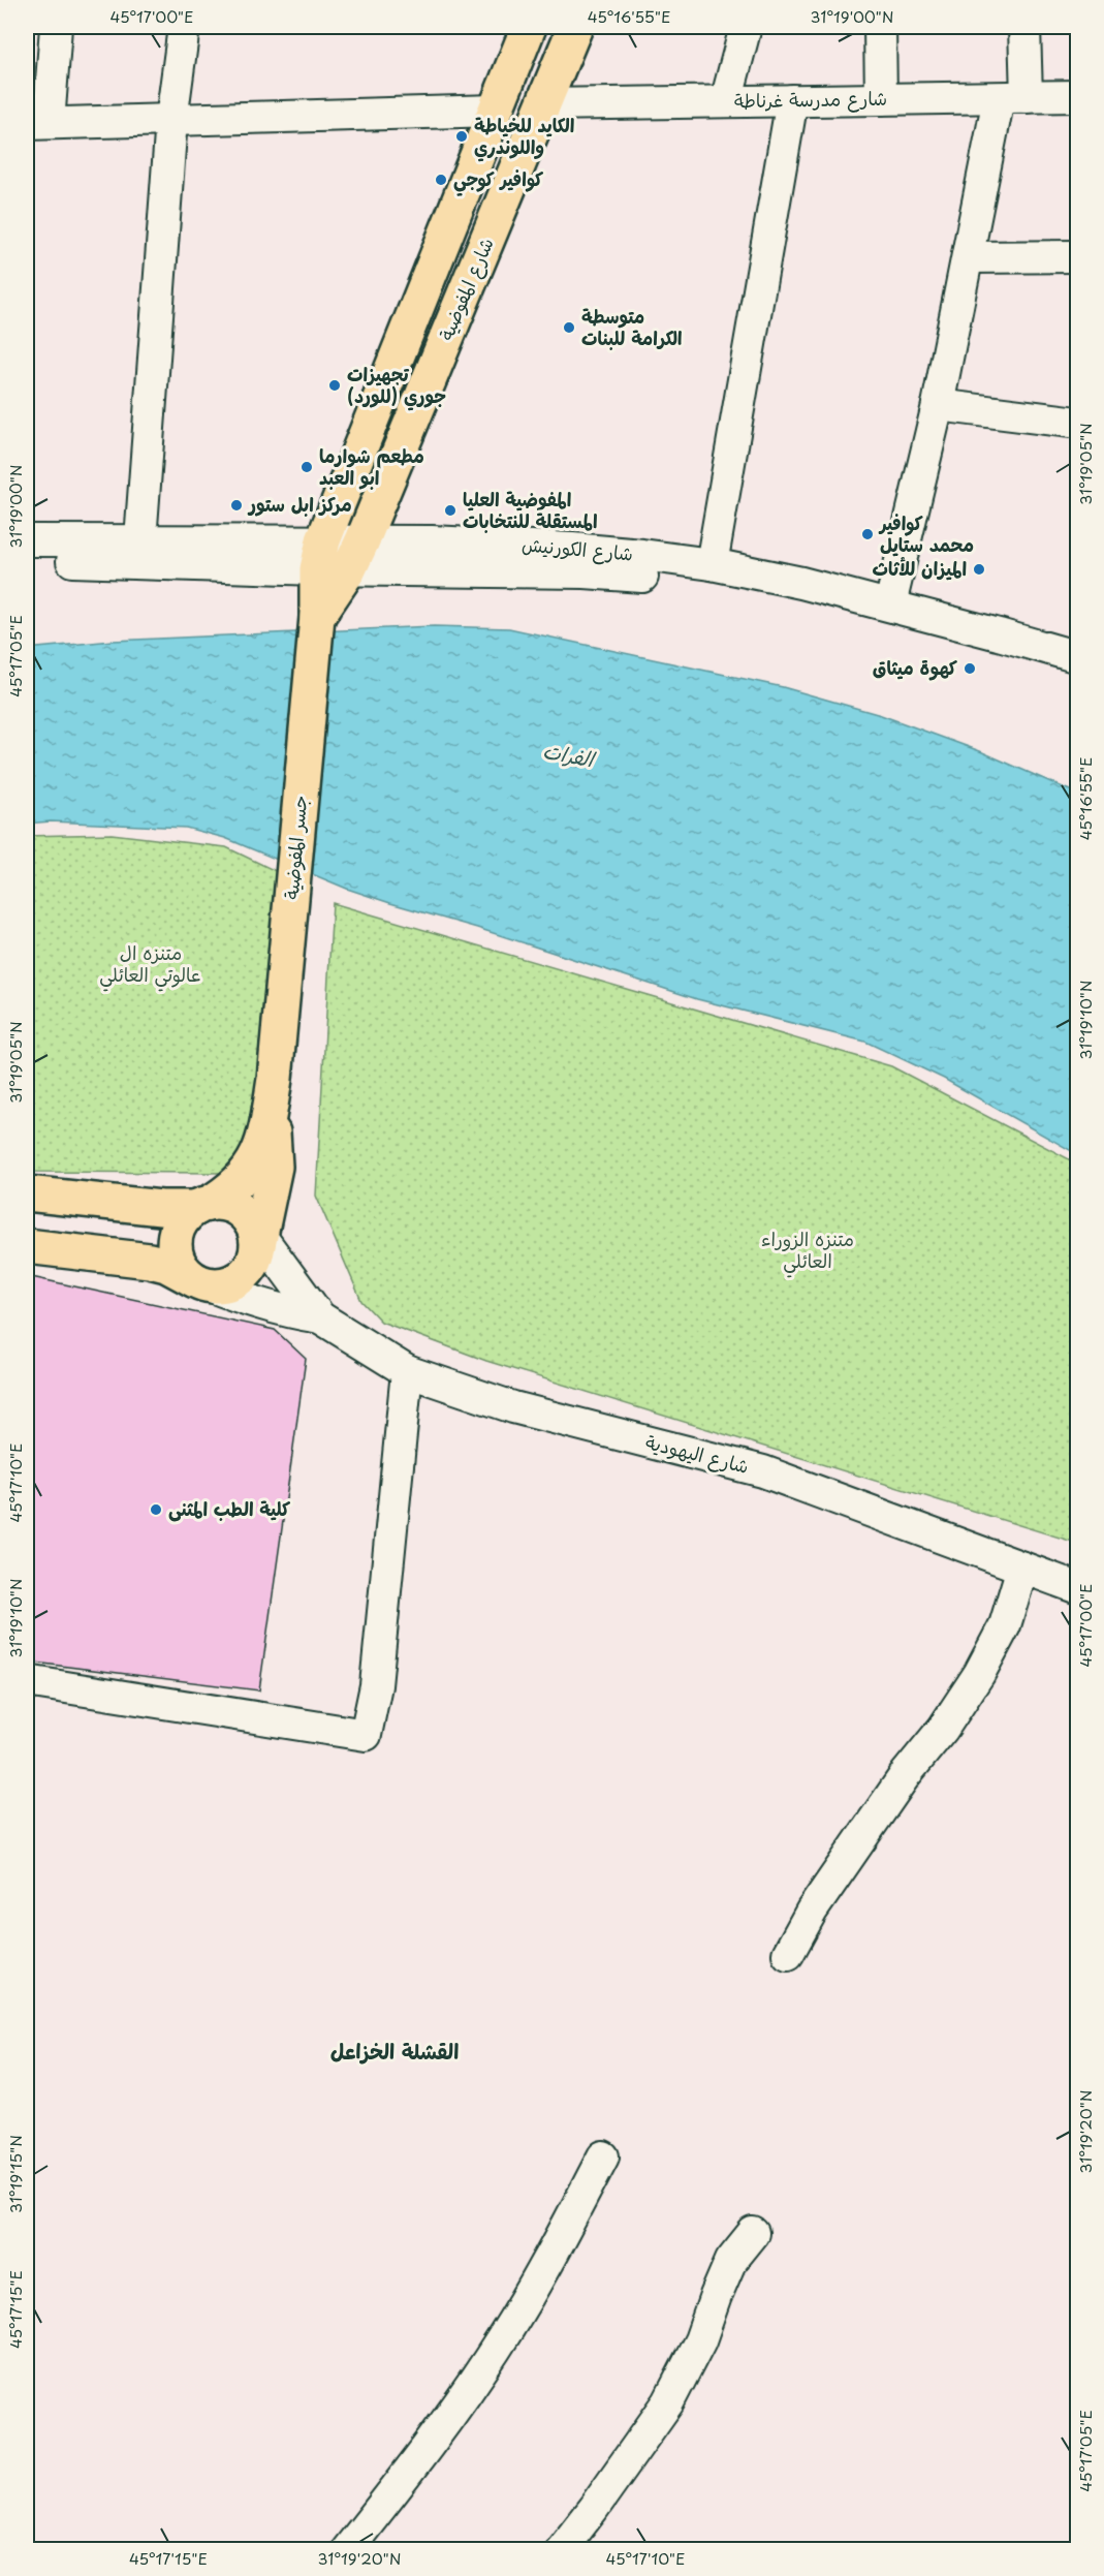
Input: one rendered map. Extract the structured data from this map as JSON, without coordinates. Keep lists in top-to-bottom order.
{
  "streets": {
    "main road": ["شارع المفوضية", "جسر المفوضية"],
    "street": ["شارع مدرسة غرناطة", "شارع الكورنيش", "شارع اليهودية"]
  },
  "crossings": [
    ["شارع مدرسة غرناطة", "شارع المفوضية"],
    ["شارع المفوضية", "شارع الكورنيش"],
    ["شارع المفوضية", "جسر المفوضية"]
  ],
  "districts": ["القشلة الخزاعل"],
  "water": ["الفرات"],
  "parks": ["متنزه ال عالوتي العائلي", "متنزه الزوراء العائلي"],
  "places": [
    "الكايد للخياطة واللوندري",
    "كوافير كوجي",
    "متوسطة الكرامة للبنات",
    "تجهيزات جوري (للورد)",
    "مطعم شوارما ابو العبد",
    "مركز ابل ستور",
    "المفوضية العليا المستقلة للنتخابات",
    "كوافير محمد ستايل",
    "الميزان للأثاث",
    "كهوة ميثاق",
    "كلية الطب المثنى"
  ],
  "coordinates": [
    "45°17'00\"E",
    "45°16'55\"E",
    "31°19'00\"N",
    "31°19'05\"N",
    "45°17'05\"E",
    "31°19'10\"N",
    "45°17'10\"E",
    "31°19'20\"N",
    "31°19'15\"N",
    "45°17'15\"E"
  ]
}
